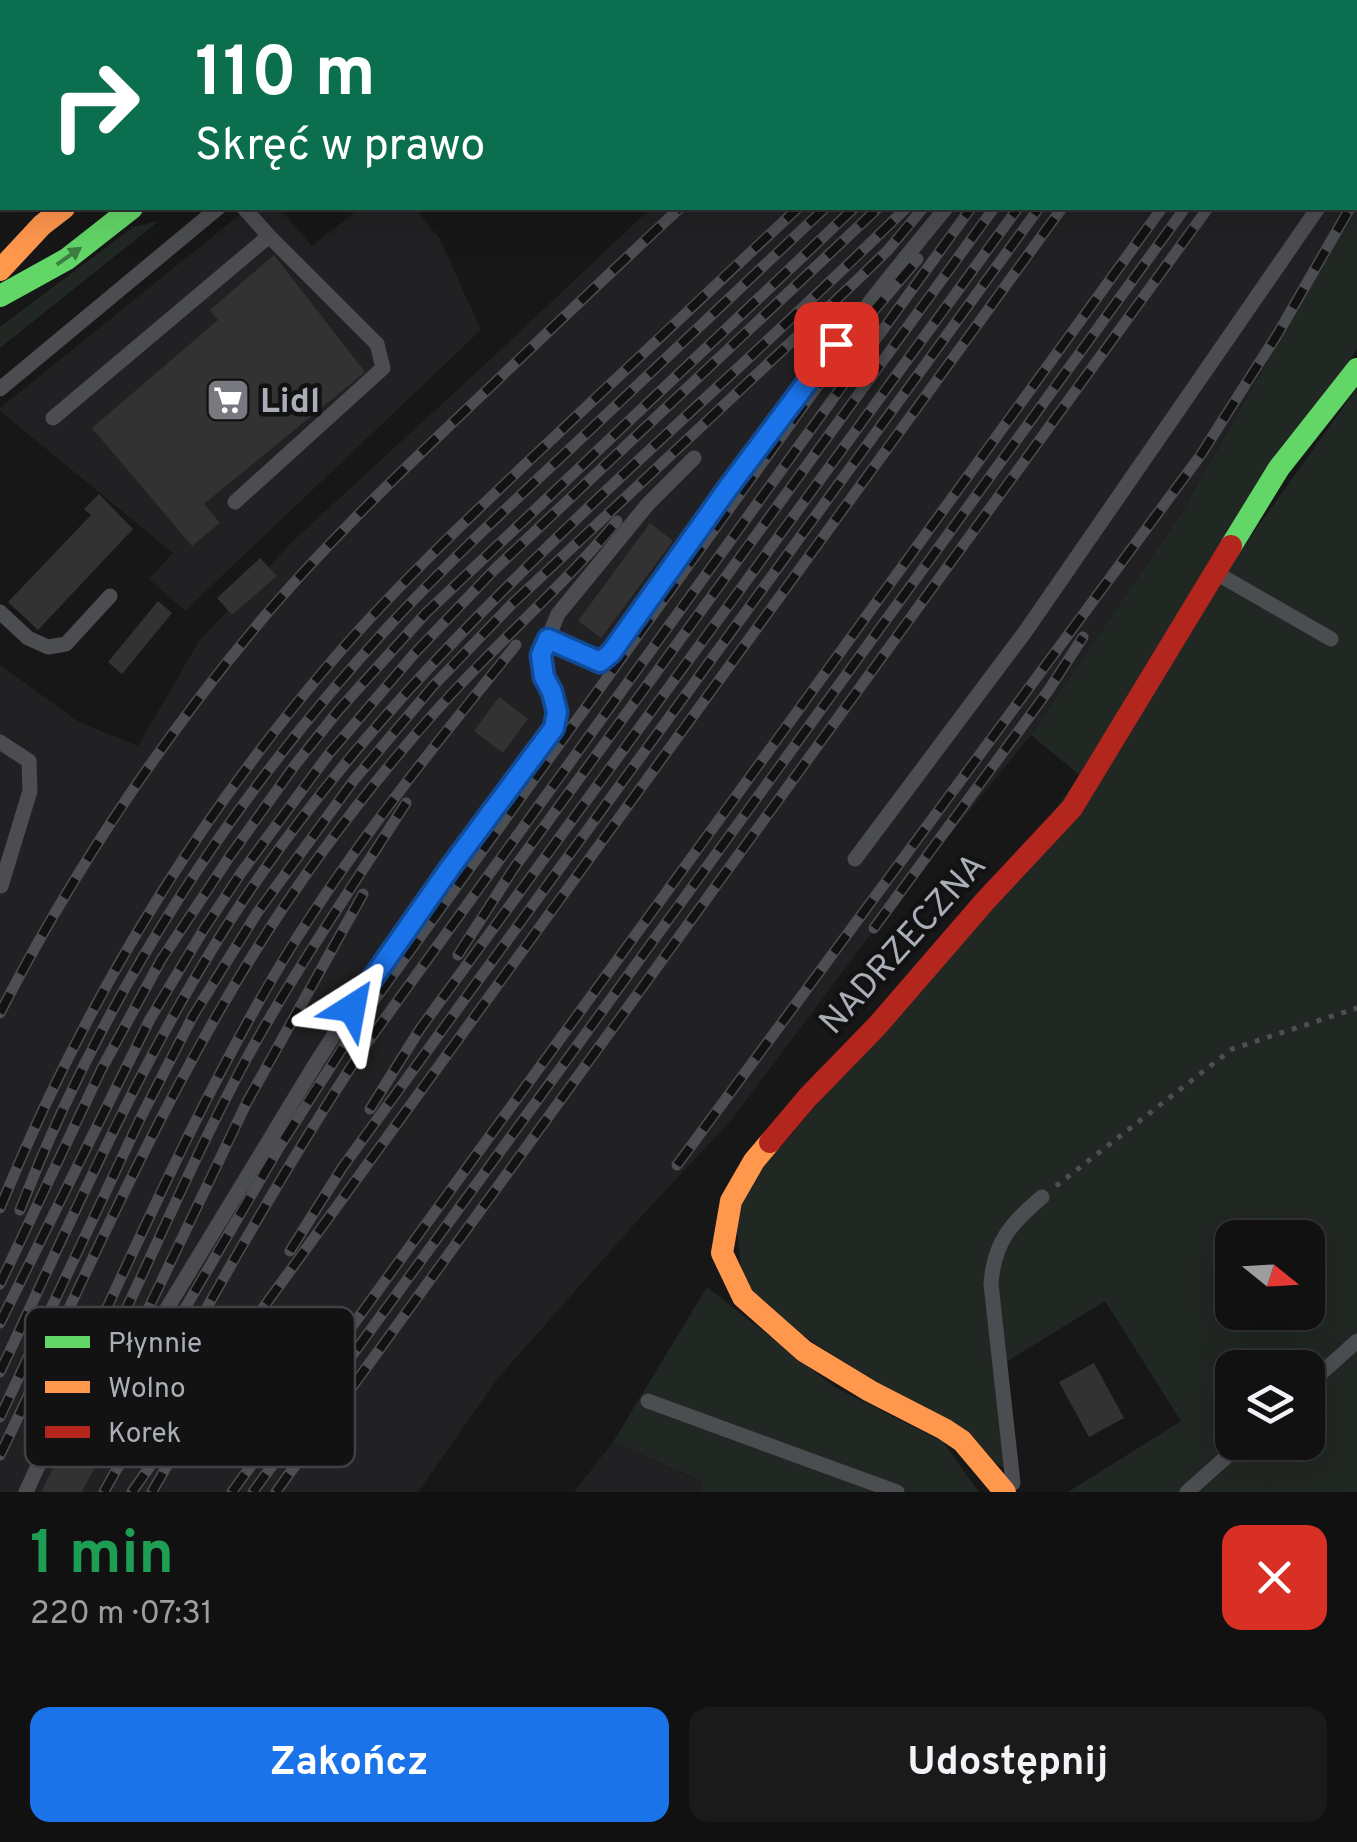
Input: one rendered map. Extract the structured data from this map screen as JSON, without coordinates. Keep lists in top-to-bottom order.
{
  "streets": {
    "street": ["NADRZECZNA"]
  },
  "places": {
    "supermarket": ["Lidl"]
  },
  "legend": ["Płynnie", "Wolno", "Korek"],
  "north": "right",
  "page": {
    "turn": ["110 m", "Skręć w prawo"],
    "heading": ["1 min", "220 m · 07:31"],
    "buttons": ["Zakończ", "Udostępnij"]
  }
}
